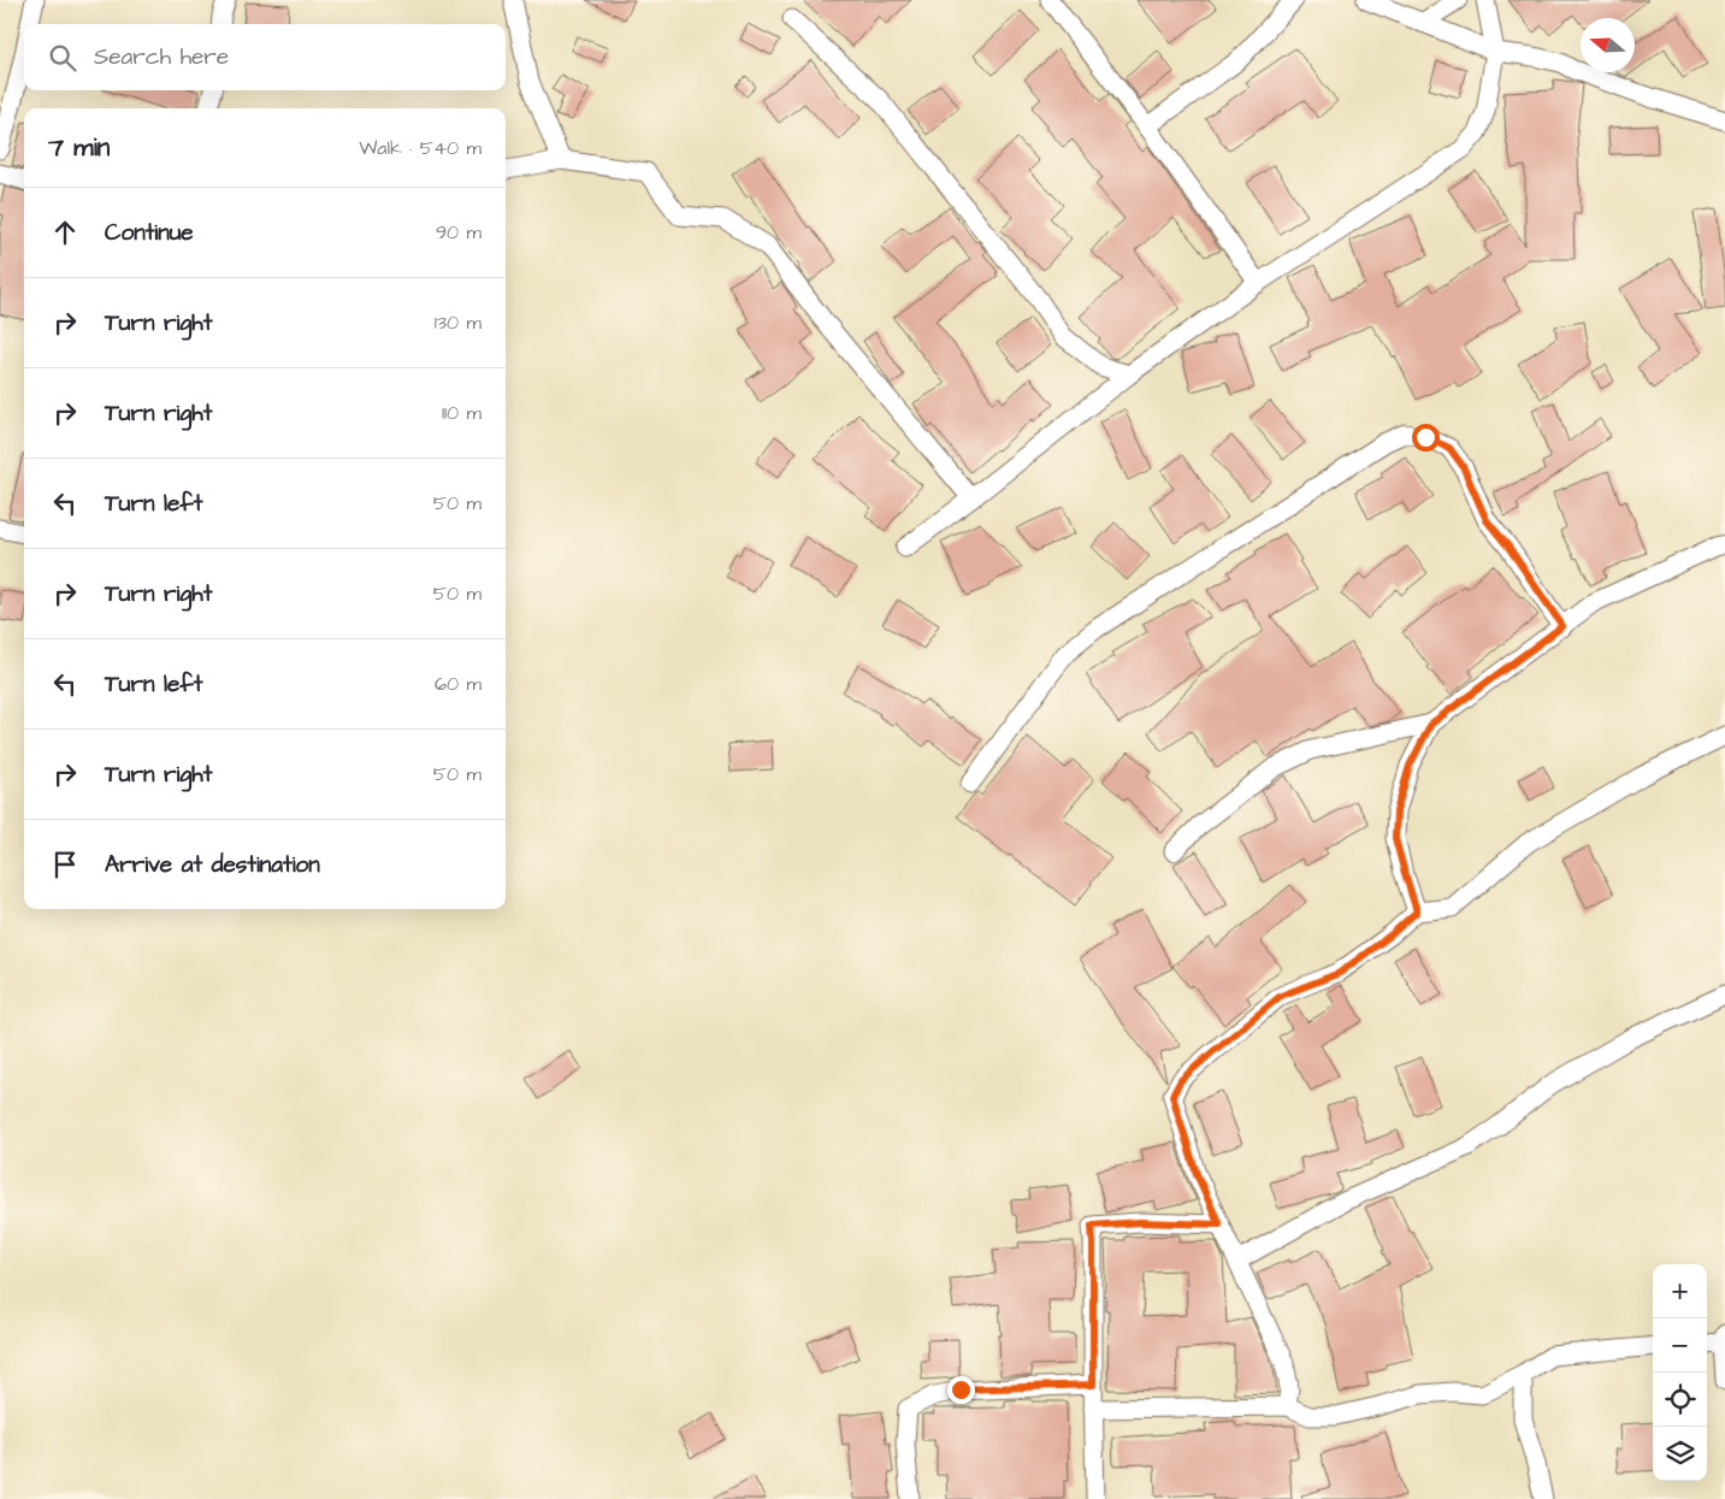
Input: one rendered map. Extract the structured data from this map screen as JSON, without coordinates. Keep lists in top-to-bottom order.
{
  "north": "left",
  "page": {
    "search": "Search here",
    "heading": ["7 min", "Walk · 540 m"],
    "list": [
      ["Continue", "90 m"],
      ["Turn right", "130 m"],
      ["Turn right", "110 m"],
      ["Turn left", "50 m"],
      ["Turn right", "50 m"],
      ["Turn left", "60 m"],
      ["Turn right", "50 m"],
      "Arrive at destination"
    ],
    "map_buttons": ["+", "−"]
  }
}
